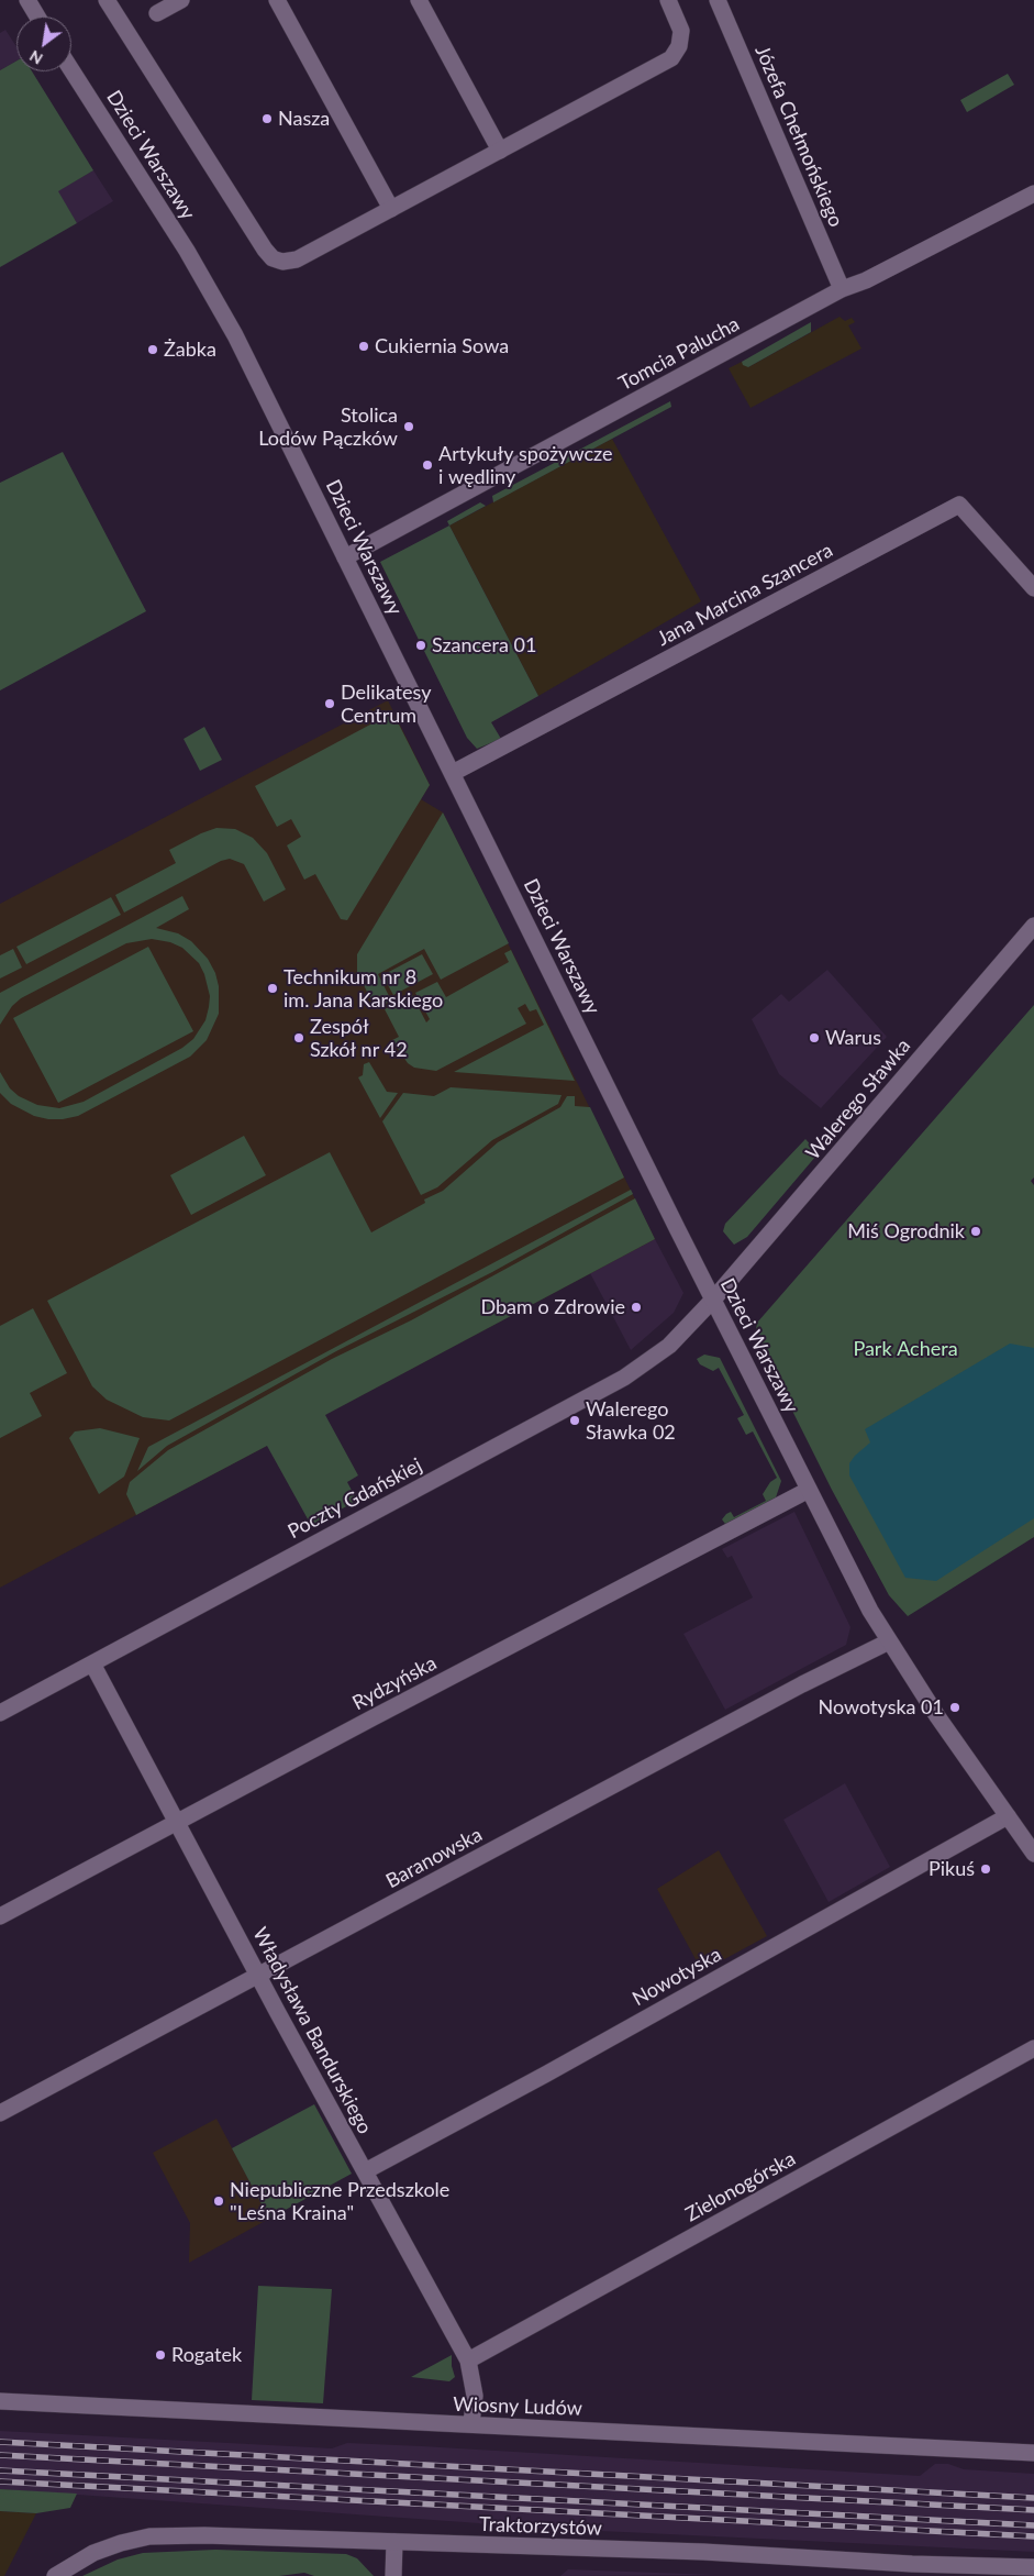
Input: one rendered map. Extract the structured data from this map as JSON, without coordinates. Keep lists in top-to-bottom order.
{
  "streets": {
    "street": [
      "Józefa Chełmońskiego",
      "Dzieci Warszawy",
      "Tomcia Palucha",
      "Jana Marcina Szancera",
      "Walerego Sławka",
      "Poczty Gdańskiej",
      "Rydzyńska",
      "Baranowska",
      "Nowotyska",
      "Władysława Bandurskiego",
      "Zielonogórska",
      "Wiosny Ludów",
      "Traktorzystów"
    ]
  },
  "crossings": [
    ["Józefa Chełmońskiego", "Tomcia Palucha"],
    ["Dzieci Warszawy", "Tomcia Palucha"],
    ["Dzieci Warszawy", "Jana Marcina Szancera"],
    ["Dzieci Warszawy", "Walerego Sławka"],
    ["Dzieci Warszawy", "Poczty Gdańskiej"],
    ["Dzieci Warszawy", "Rydzyńska"],
    ["Dzieci Warszawy", "Baranowska"],
    ["Dzieci Warszawy", "Nowotyska"],
    ["Walerego Sławka", "Poczty Gdańskiej"],
    ["Poczty Gdańskiej", "Władysława Bandurskiego"],
    ["Rydzyńska", "Władysława Bandurskiego"],
    ["Baranowska", "Władysława Bandurskiego"],
    ["Nowotyska", "Władysława Bandurskiego"],
    ["Władysława Bandurskiego", "Zielonogórska"],
    ["Władysława Bandurskiego", "Wiosny Ludów"]
  ],
  "parks": ["Park Achera"],
  "places": [
    "Nasza",
    "Cukiernia Sowa",
    "Żabka",
    "Stolica Lodów Pączków",
    "Artykuły spożywcze i wędliny",
    "Szancera 01",
    "Delikatesy Centrum",
    "Technikum nr 8 im. Jana Karskiego",
    "Zespół Szkół nr 42",
    "Warus",
    "Miś Ogrodnik",
    "Dbam o Zdrowie",
    "Walerego Sławka 02",
    "Nowotyska 01",
    "Pikuś",
    "Niepubliczne Przedszkole \"Leśna Kraina\"",
    "Rogatek"
  ],
  "north": "bottom left"
}
